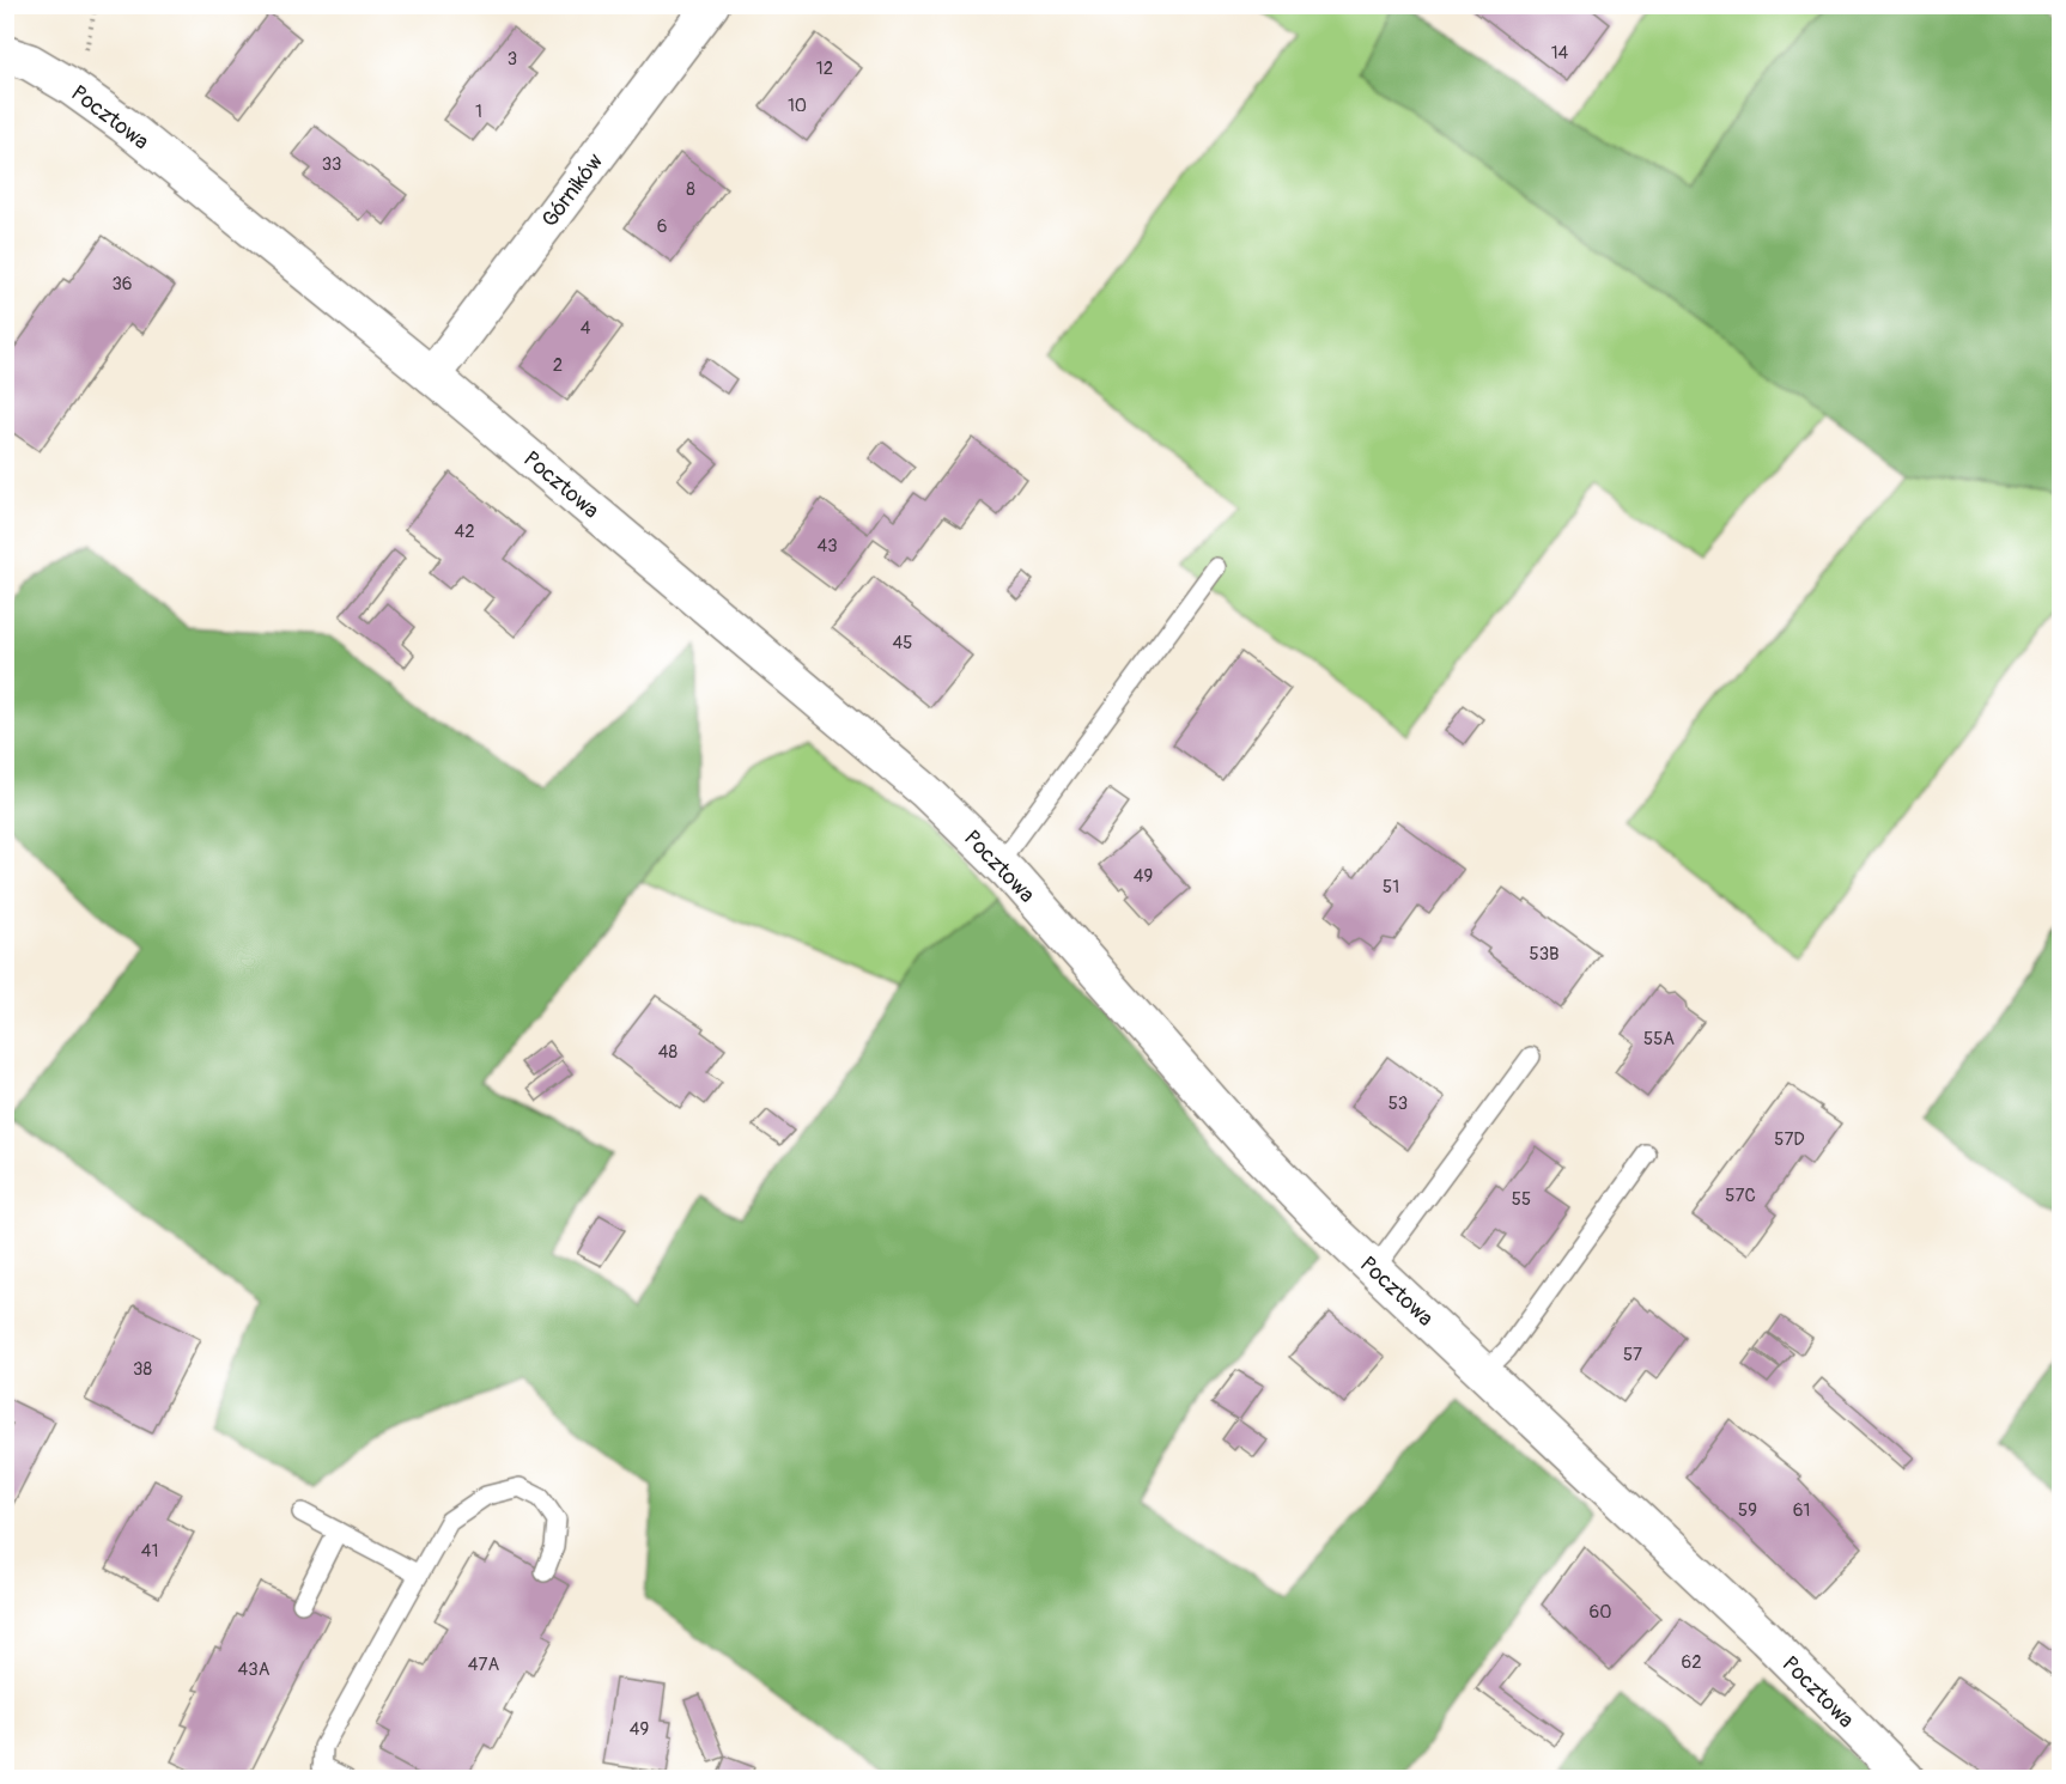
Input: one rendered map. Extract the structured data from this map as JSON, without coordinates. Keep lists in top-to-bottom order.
{
  "streets": {
    "street": ["Pocztowa", "Górników"]
  },
  "crossings": [
    ["Pocztowa", "Górników"]
  ],
  "house_numbers": [
    "14",
    "3",
    "12",
    "10",
    "1",
    "33",
    "8",
    "6",
    "36",
    "4",
    "2",
    "42",
    "43",
    "45",
    "49",
    "51",
    "53B",
    "55A",
    "48",
    "53",
    "57D",
    "57C",
    "55",
    "57",
    "38",
    "59",
    "61",
    "41",
    "60",
    "62",
    "47A",
    "43A",
    "49"
  ]
}
